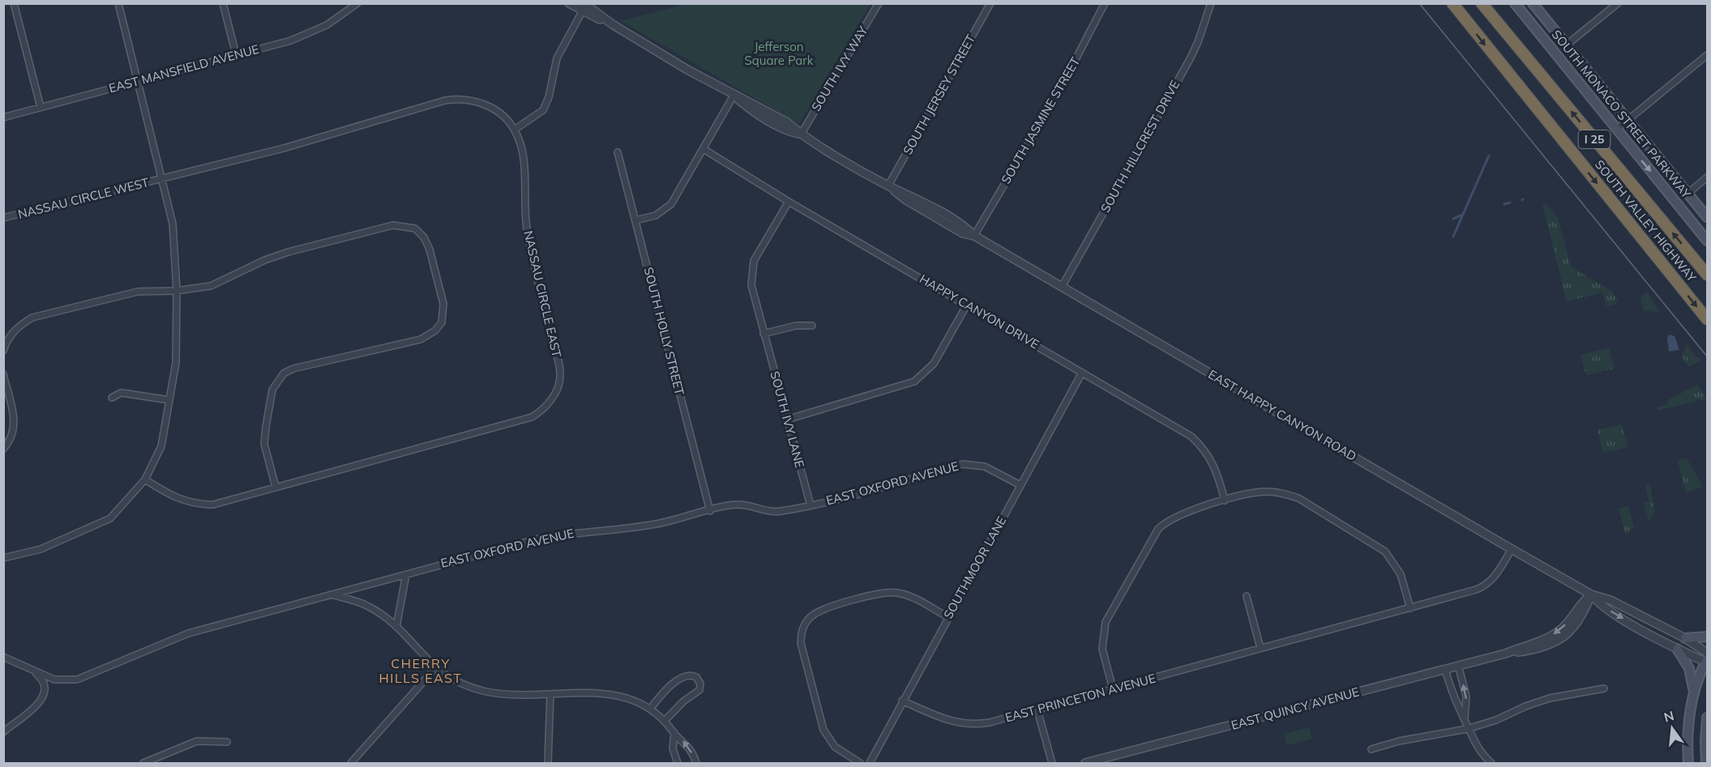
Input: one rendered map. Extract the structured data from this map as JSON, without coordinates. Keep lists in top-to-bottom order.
{
  "streets": {
    "highway": ["I 25", "SOUTH VALLEY HIGHWAY"],
    "main road": ["SOUTH MONACO STREET PARKWAY"],
    "street": [
      "EAST MANSFIELD AVENUE",
      "SOUTH IVY WAY",
      "SOUTH JERSEY STREET",
      "SOUTH JASMINE STREET",
      "SOUTH HILLCREST DRIVE",
      "NASSAU CIRCLE WEST",
      "NASSAU CIRCLE EAST",
      "HAPPY CANYON DRIVE",
      "SOUTH HOLLY STREET",
      "EAST HAPPY CANYON ROAD",
      "SOUTH IVY LANE",
      "EAST OXFORD AVENUE",
      "SOUTHMOOR LANE",
      "EAST PRINCETON AVENUE",
      "EAST QUINCY AVENUE"
    ]
  },
  "crossings": [
    ["SOUTH IVY WAY", "EAST HAPPY CANYON ROAD"],
    ["SOUTH JERSEY STREET", "EAST HAPPY CANYON ROAD"],
    ["SOUTH JASMINE STREET", "EAST HAPPY CANYON ROAD"],
    ["SOUTH HILLCREST DRIVE", "EAST HAPPY CANYON ROAD"],
    ["NASSAU CIRCLE WEST", "NASSAU CIRCLE EAST"],
    ["HAPPY CANYON DRIVE", "SOUTH IVY LANE"],
    ["HAPPY CANYON DRIVE", "SOUTHMOOR LANE"],
    ["SOUTH HOLLY STREET", "EAST OXFORD AVENUE"],
    ["EAST HAPPY CANYON ROAD", "EAST PRINCETON AVENUE"],
    ["EAST HAPPY CANYON ROAD", "EAST QUINCY AVENUE"],
    ["SOUTH IVY LANE", "EAST OXFORD AVENUE"],
    ["EAST OXFORD AVENUE", "SOUTHMOOR LANE"],
    ["SOUTHMOOR LANE", "EAST PRINCETON AVENUE"]
  ],
  "districts": ["CHERRY HILLS EAST"],
  "parks": ["Jefferson Square Park"],
  "north": "top"
}
